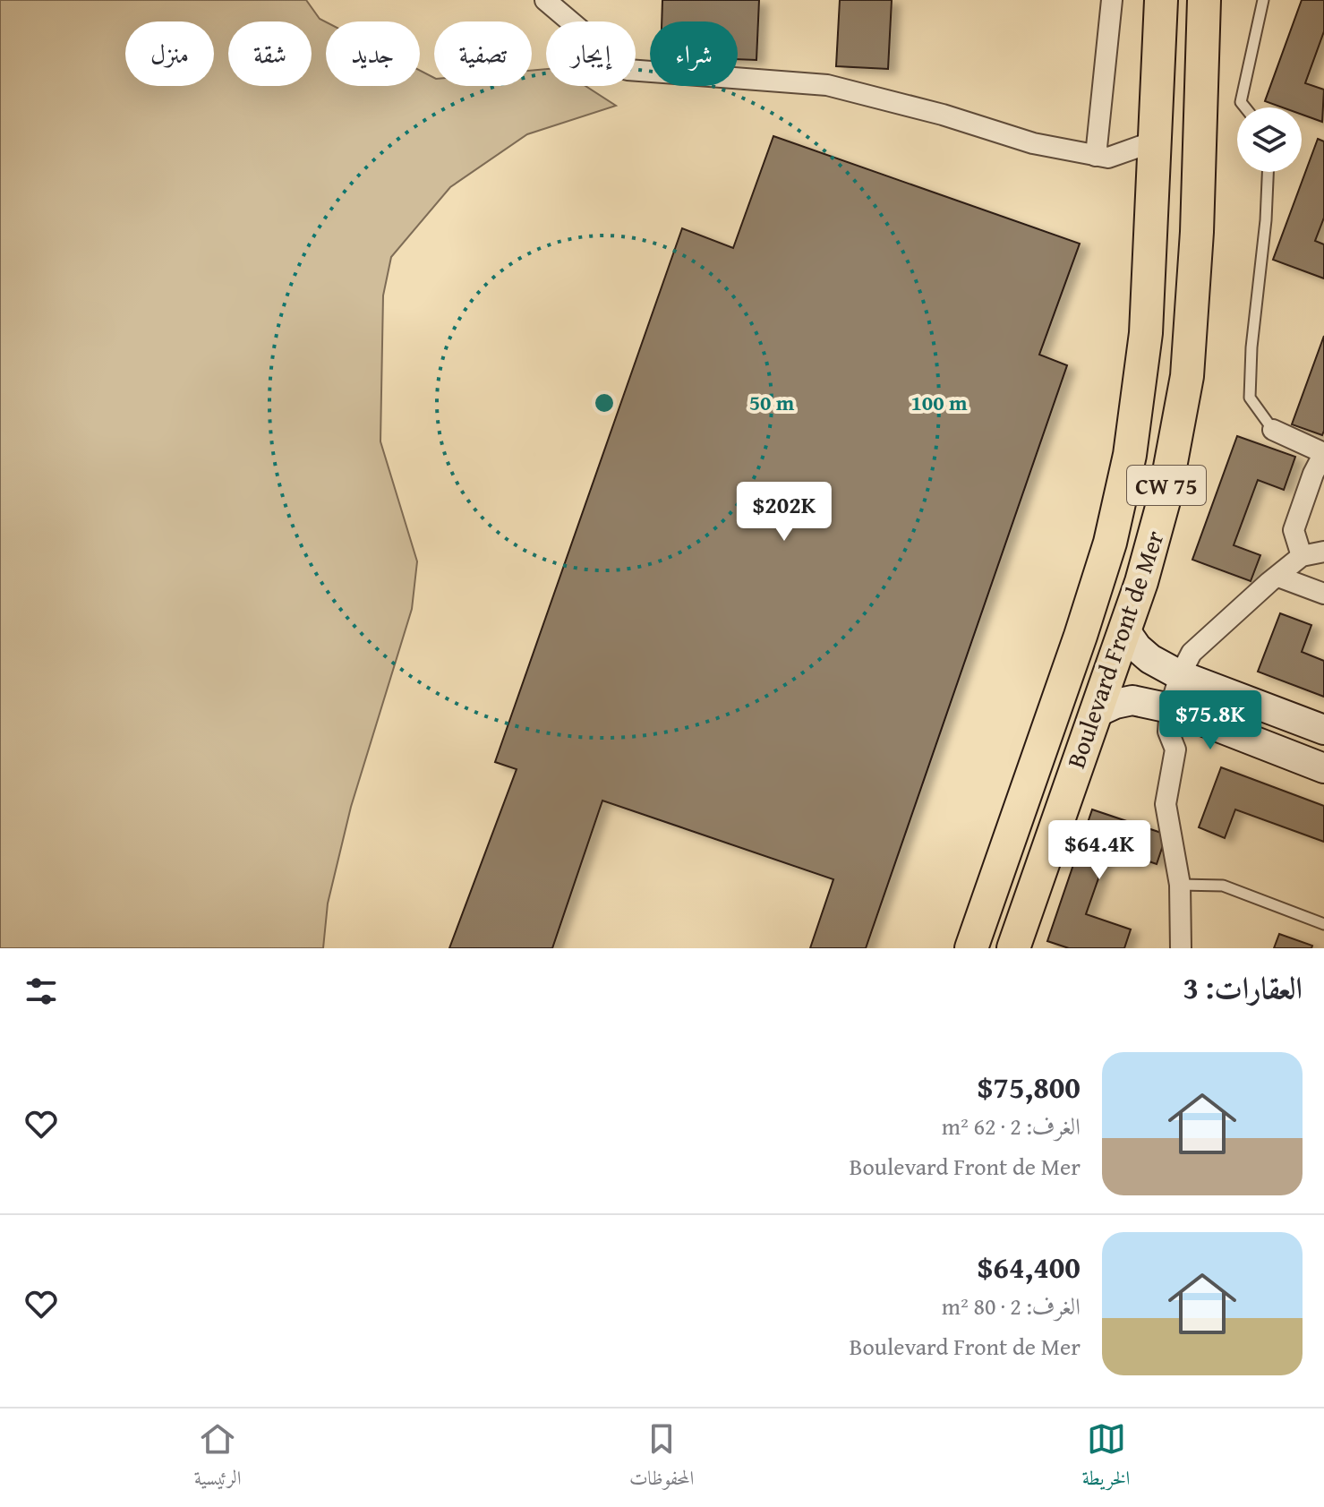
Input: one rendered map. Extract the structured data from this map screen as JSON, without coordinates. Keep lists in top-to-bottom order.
{
  "streets": {
    "main road": ["CW 75", "Boulevard Front de Mer"]
  },
  "page": {
    "chip": [
      "شراء",
      "إيجار",
      "تصفية",
      "جديد",
      "شقة",
      "منزل"
    ],
    "price": ["$202K", "$75.8K", "$64.4K"],
    "heading": "العقارات: 3",
    "list": [
      {
        "name": "$75,800",
        "note": "الغرف: 2 · 62 m² · Boulevard Front de Mer"
      },
      {
        "name": "$64,400",
        "note": "الغرف: 2 · 80 m² · Boulevard Front de Mer"
      }
    ],
    "tabs": ["الخريطة", "المحفوظات", "الرئيسية"]
  },
  "rings": ["50 m", "100 m"]
}
